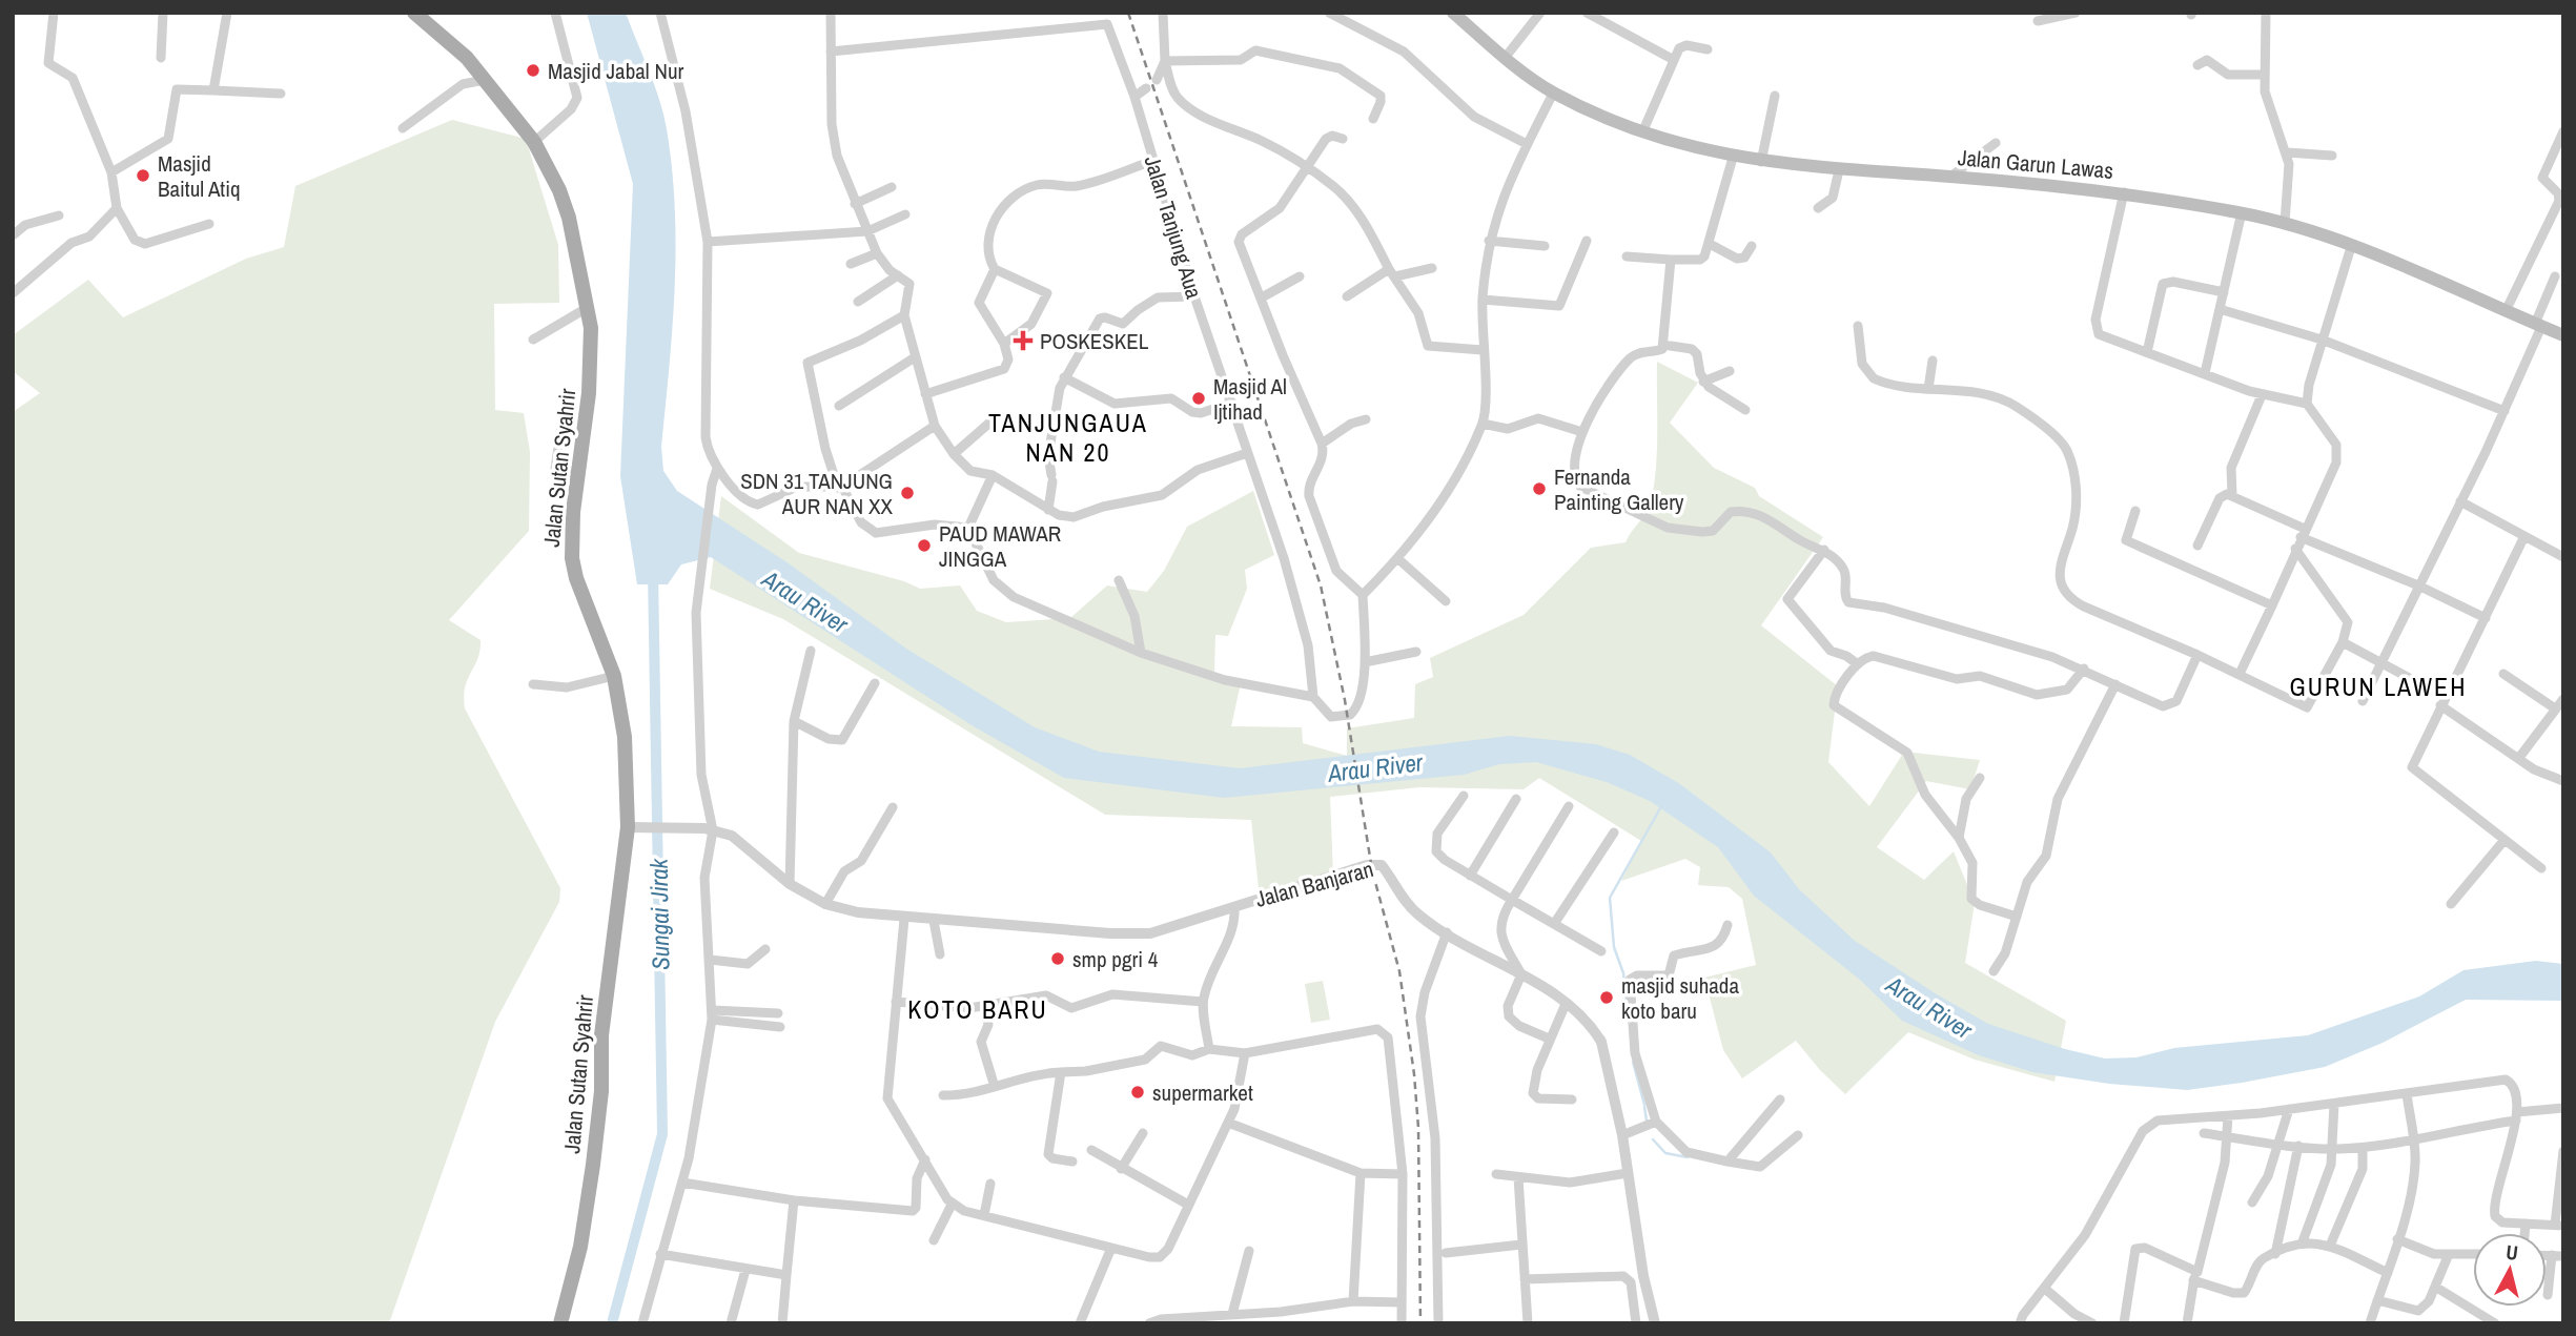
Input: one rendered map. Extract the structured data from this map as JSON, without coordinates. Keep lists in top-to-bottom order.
{
  "streets": {
    "main road": ["Jalan Garun Lawas", "Jalan Sutan Syahrir"],
    "street": ["Jalan Tanjung Aua", "Jalan Banjaran"]
  },
  "districts": ["TANJUNGAUA NAN 20", "GURUN LAWEH", "KOTO BARU"],
  "water": ["Arau River", "Sungai Jirak"],
  "places": {
    "other": [
      "Masjid Jabal Nur",
      "Masjid Baitul Atiq",
      "Masjid Al Ijtihad",
      "Fernanda Painting Gallery",
      "SDN 31 TANJUNG AUR NAN XX",
      "PAUD MAWAR JINGGA",
      "smp pgri 4",
      "masjid suhada koto baru",
      "supermarket"
    ],
    "health": ["POSKESKEL"]
  },
  "north": "top"
}
